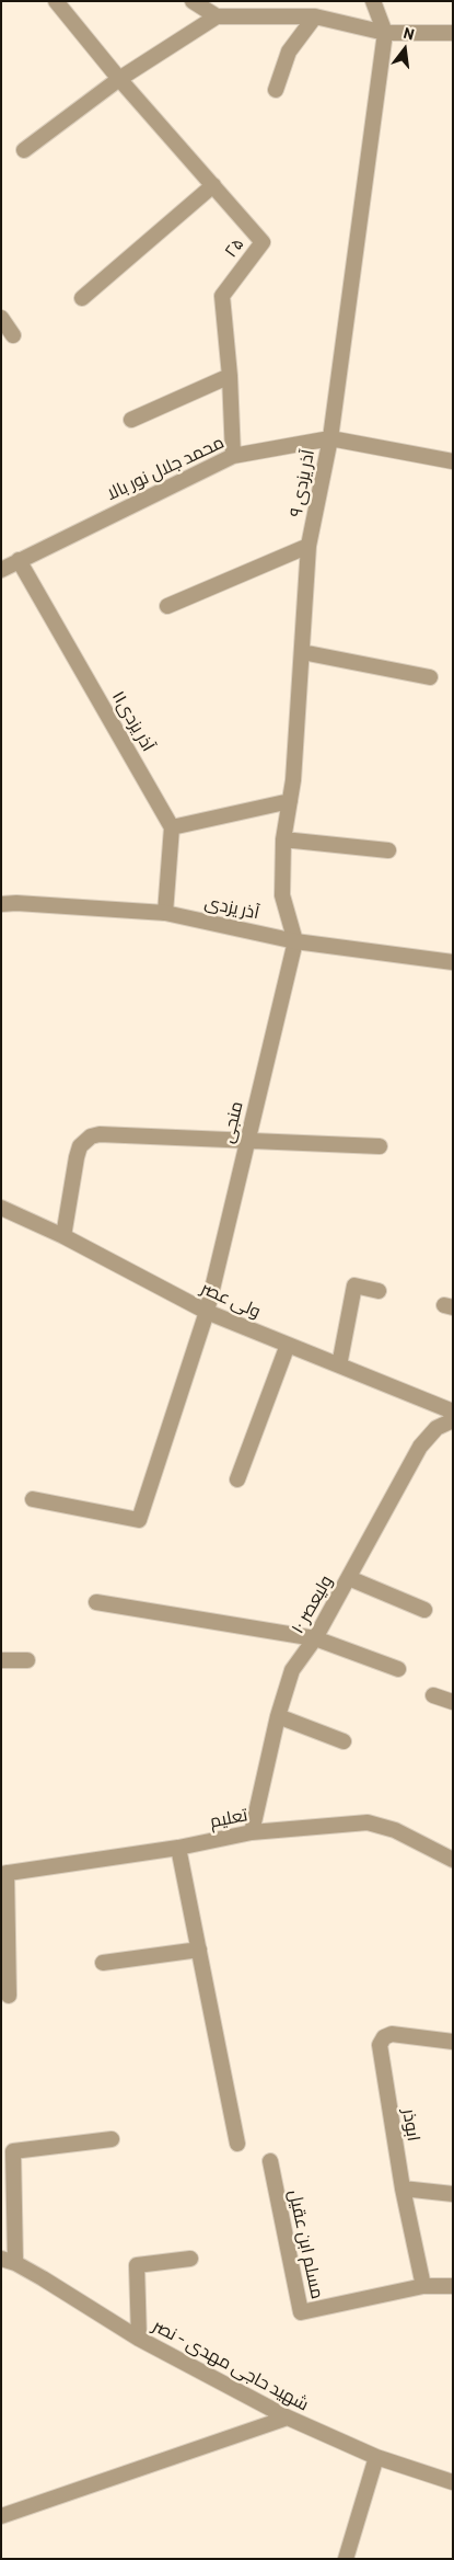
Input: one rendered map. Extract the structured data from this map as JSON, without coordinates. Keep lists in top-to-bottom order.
{
  "streets": {
    "street": [
      "۲۵",
      "محمد جلال نور بالا",
      "آذر یزدی ۹",
      "آذر یزدی۱۱",
      "آذر یزدی",
      "منجی",
      "ولی عصر",
      "۱۰ ولیعصر",
      "تعلیم",
      "ابوذر",
      "مسلم ابن عقیل",
      "شهید حاجی مهدی - نصر"
    ]
  },
  "crossings": [
    ["۲۵", "محمد جلال نور بالا"],
    ["محمد جلال نور بالا", "آذر یزدی ۹"],
    ["محمد جلال نور بالا", "آذر یزدی۱۱"],
    ["آذر یزدی ۹", "آذر یزدی"],
    ["آذر یزدی ۹", "منجی"],
    ["آذر یزدی", "منجی"],
    ["منجی", "ولی عصر"],
    ["۱۰ ولیعصر", "تعلیم"],
    ["ابوذر", "مسلم ابن عقیل"]
  ],
  "north": "top"
}
